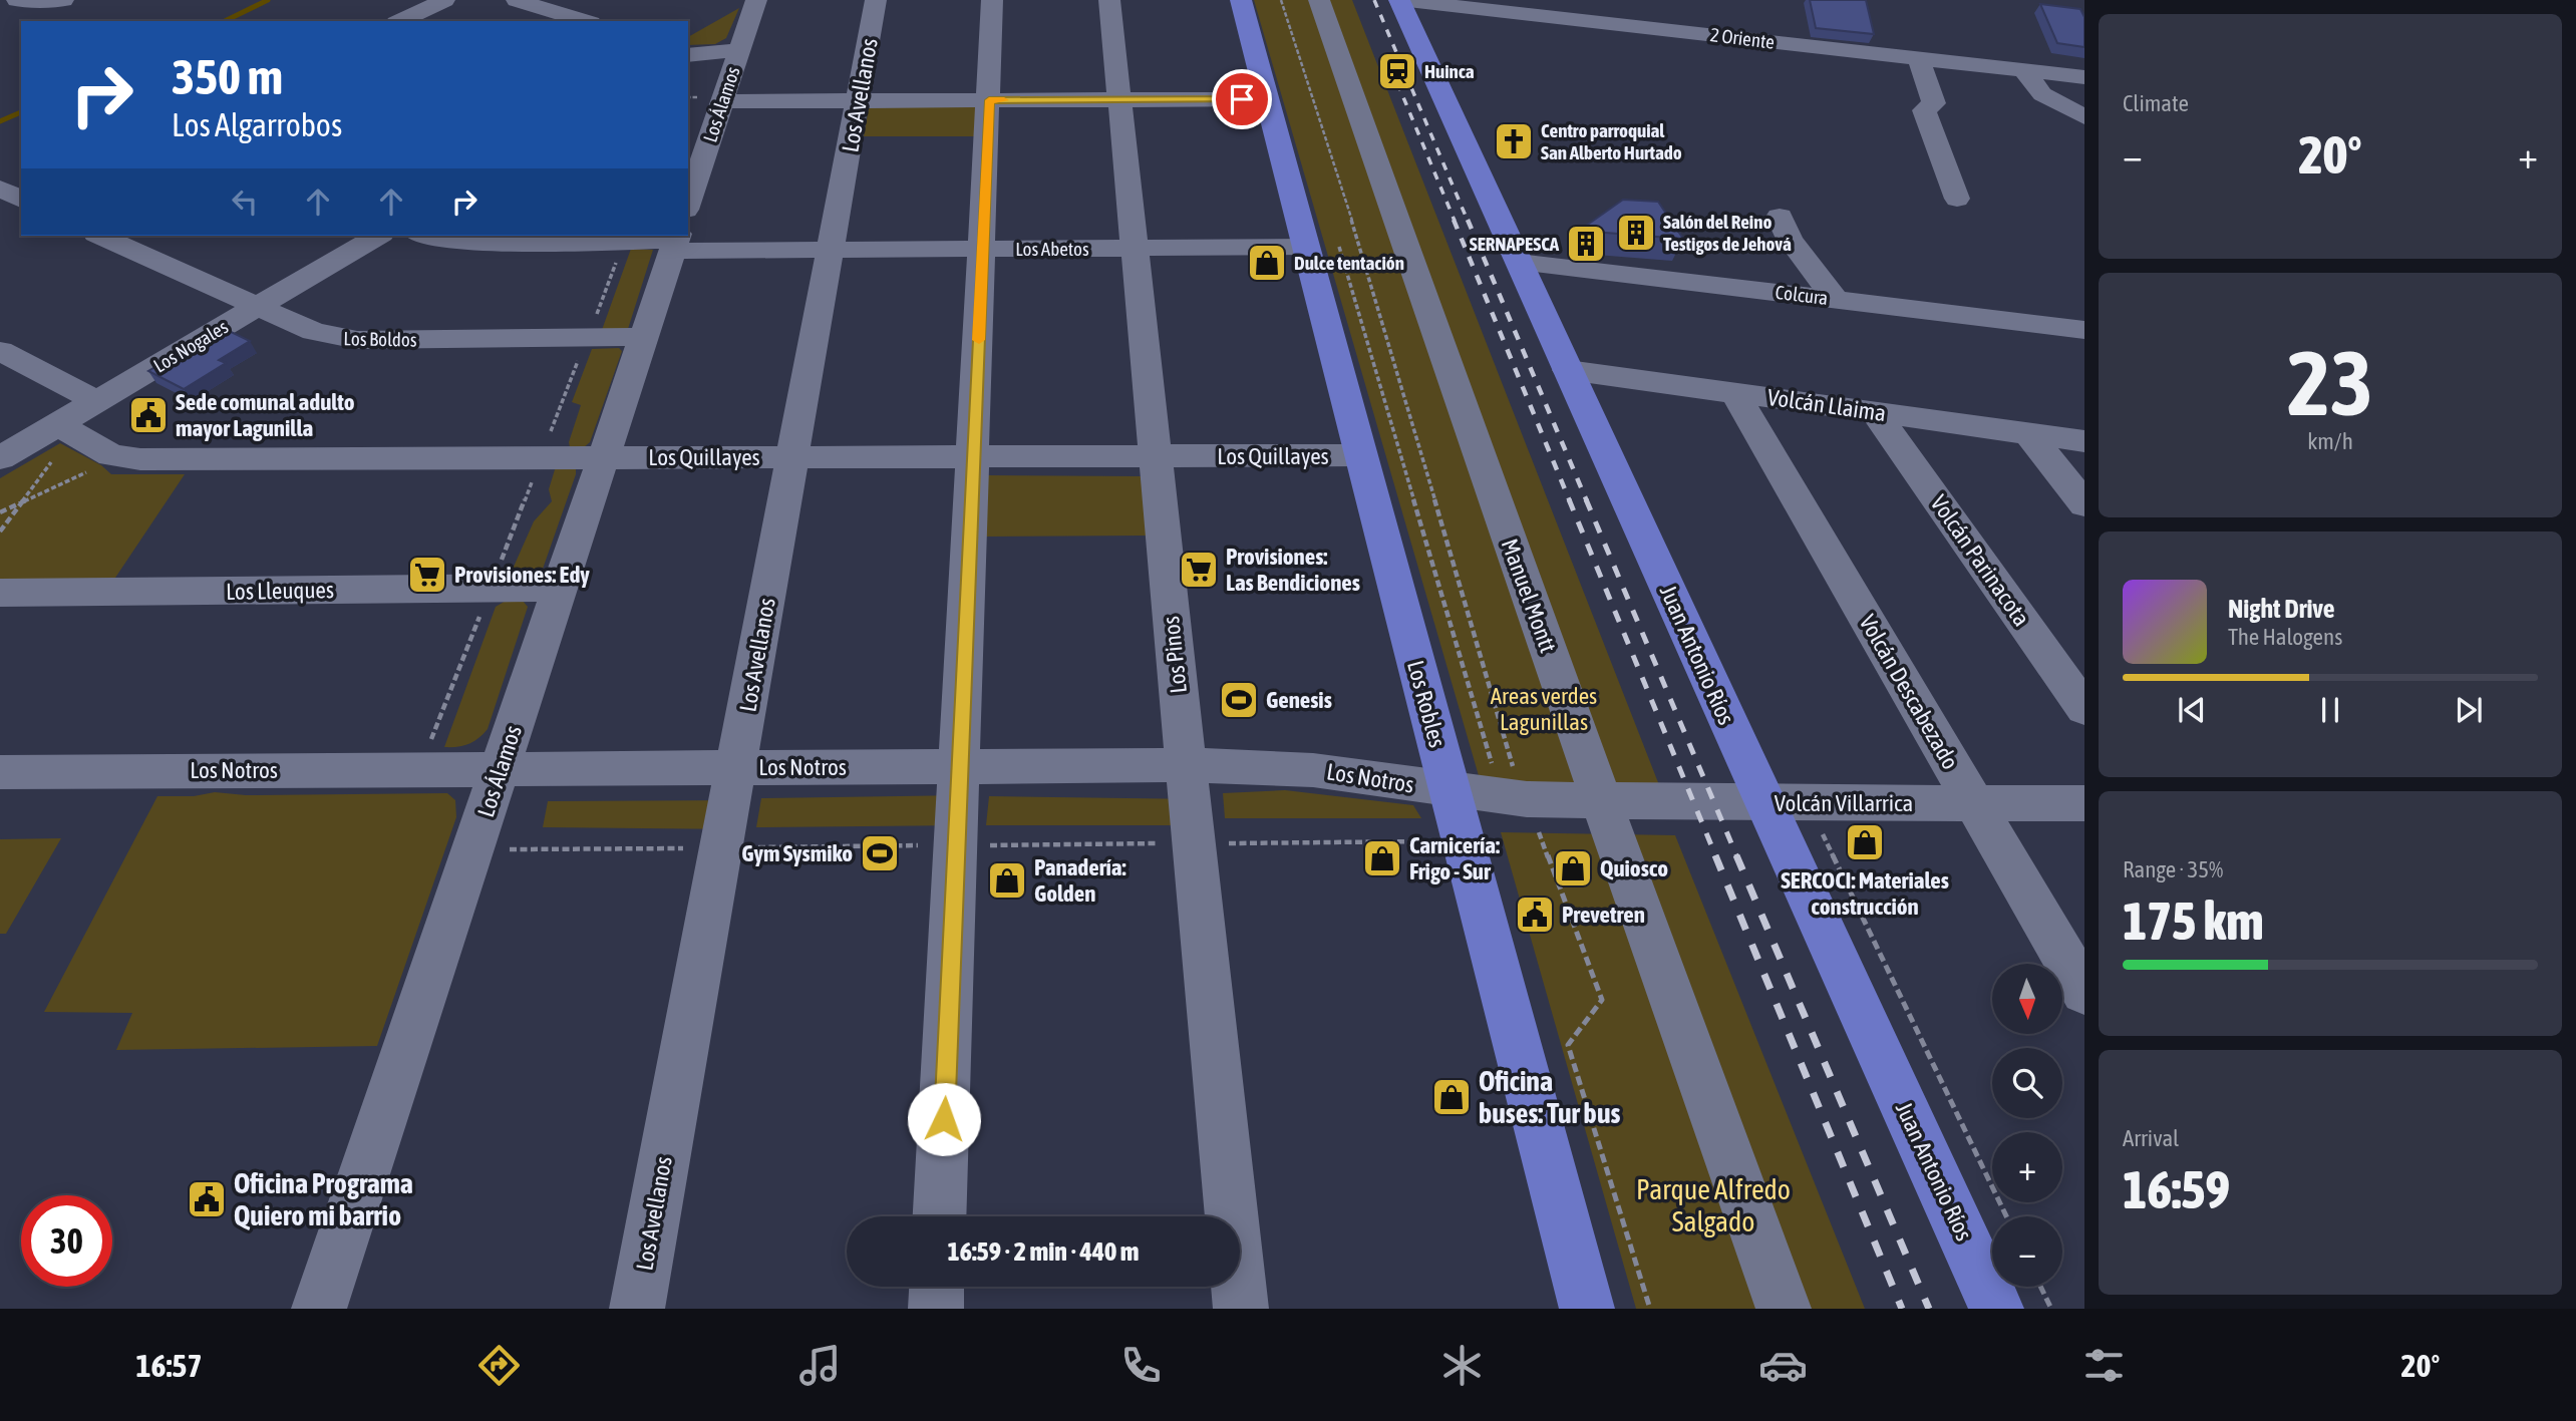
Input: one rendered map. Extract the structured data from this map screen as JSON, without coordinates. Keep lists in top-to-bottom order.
{
  "streets": {
    "main road": ["Juan Antonio Ríos", "Los Robles"],
    "street": [
      "2 Oriente",
      "Los Avellanos",
      "Los Álamos",
      "Los Abetos",
      "Colcura",
      "Los Boldos",
      "Los Nogales",
      "Volcán Llaima",
      "Los Quillayes",
      "Volcán Parinacota",
      "Los Lleuques",
      "Manuel Montt",
      "Los Pinos",
      "Volcán Descabezado",
      "Los Notros",
      "Volcán Villarrica"
    ]
  },
  "crossings": [
    ["2 Oriente", "Juan Antonio Ríos"],
    ["Los Avellanos", "Los Abetos"],
    ["Los Avellanos", "Los Quillayes"],
    ["Los Avellanos", "Los Notros"],
    ["Los Álamos", "Los Boldos"],
    ["Los Álamos", "Los Quillayes"],
    ["Los Álamos", "Los Lleuques"],
    ["Los Álamos", "Los Notros"],
    ["Los Abetos", "Los Pinos"],
    ["Los Abetos", "Los Robles"],
    ["Colcura", "Juan Antonio Ríos"],
    ["Los Boldos", "Los Nogales"],
    ["Los Nogales", "Los Quillayes"],
    ["Volcán Llaima", "Volcán Parinacota"],
    ["Volcán Llaima", "Juan Antonio Ríos"],
    ["Volcán Llaima", "Volcán Descabezado"],
    ["Los Quillayes", "Los Pinos"],
    ["Los Quillayes", "Los Robles"],
    ["Manuel Montt", "Los Notros"],
    ["Manuel Montt", "Volcán Villarrica"],
    ["Los Pinos", "Los Notros"],
    ["Juan Antonio Ríos", "Volcán Villarrica"],
    ["Volcán Descabezado", "Volcán Villarrica"],
    ["Los Robles", "Los Notros"],
    ["Los Notros", "Volcán Villarrica"]
  ],
  "parks": ["Areas verdes Lagunillas", "Parque Alfredo Salgado"],
  "places": {
    "station": ["Huinca"],
    "church": ["Centro parroquial San Alberto Hurtado"],
    "building": ["Salón del Reino Testigos de Jehová", "SERNAPESCA"],
    "shop": [
      "Dulce tentación",
      "SERCOCI: Materiales construcción",
      "Carnicería: Frigo - Sur",
      "Quiosco",
      "Panadería: Golden",
      "Oficina buses: Tur bus"
    ],
    "public building": ["Sede comunal adulto mayor Lagunilla", "Prevetren", "Oficina Programa Quiero mi barrio"],
    "supermarket": ["Provisiones: Las Bendiciones", "Provisiones: Edy"],
    "sports": ["Genesis", "Gym Sysmiko"]
  },
  "north": "bottom",
  "page": {
    "tile": [
      "Climate",
      ["23", "km/h"],
      ["Range · 35%", "175 km"],
      ["Arrival", "16:59"]
    ],
    "turn": ["350 m", "Los Algarrobos"],
    "heat": ["−", "20°", "+"],
    "song": ["Night Drive", "The Halogens"],
    "map_buttons": ["+", "−"],
    "limit": "30",
    "trip": "16:59 · 2 min · 440 m",
    "tabs": ["16:57", "20°"]
  }
}
